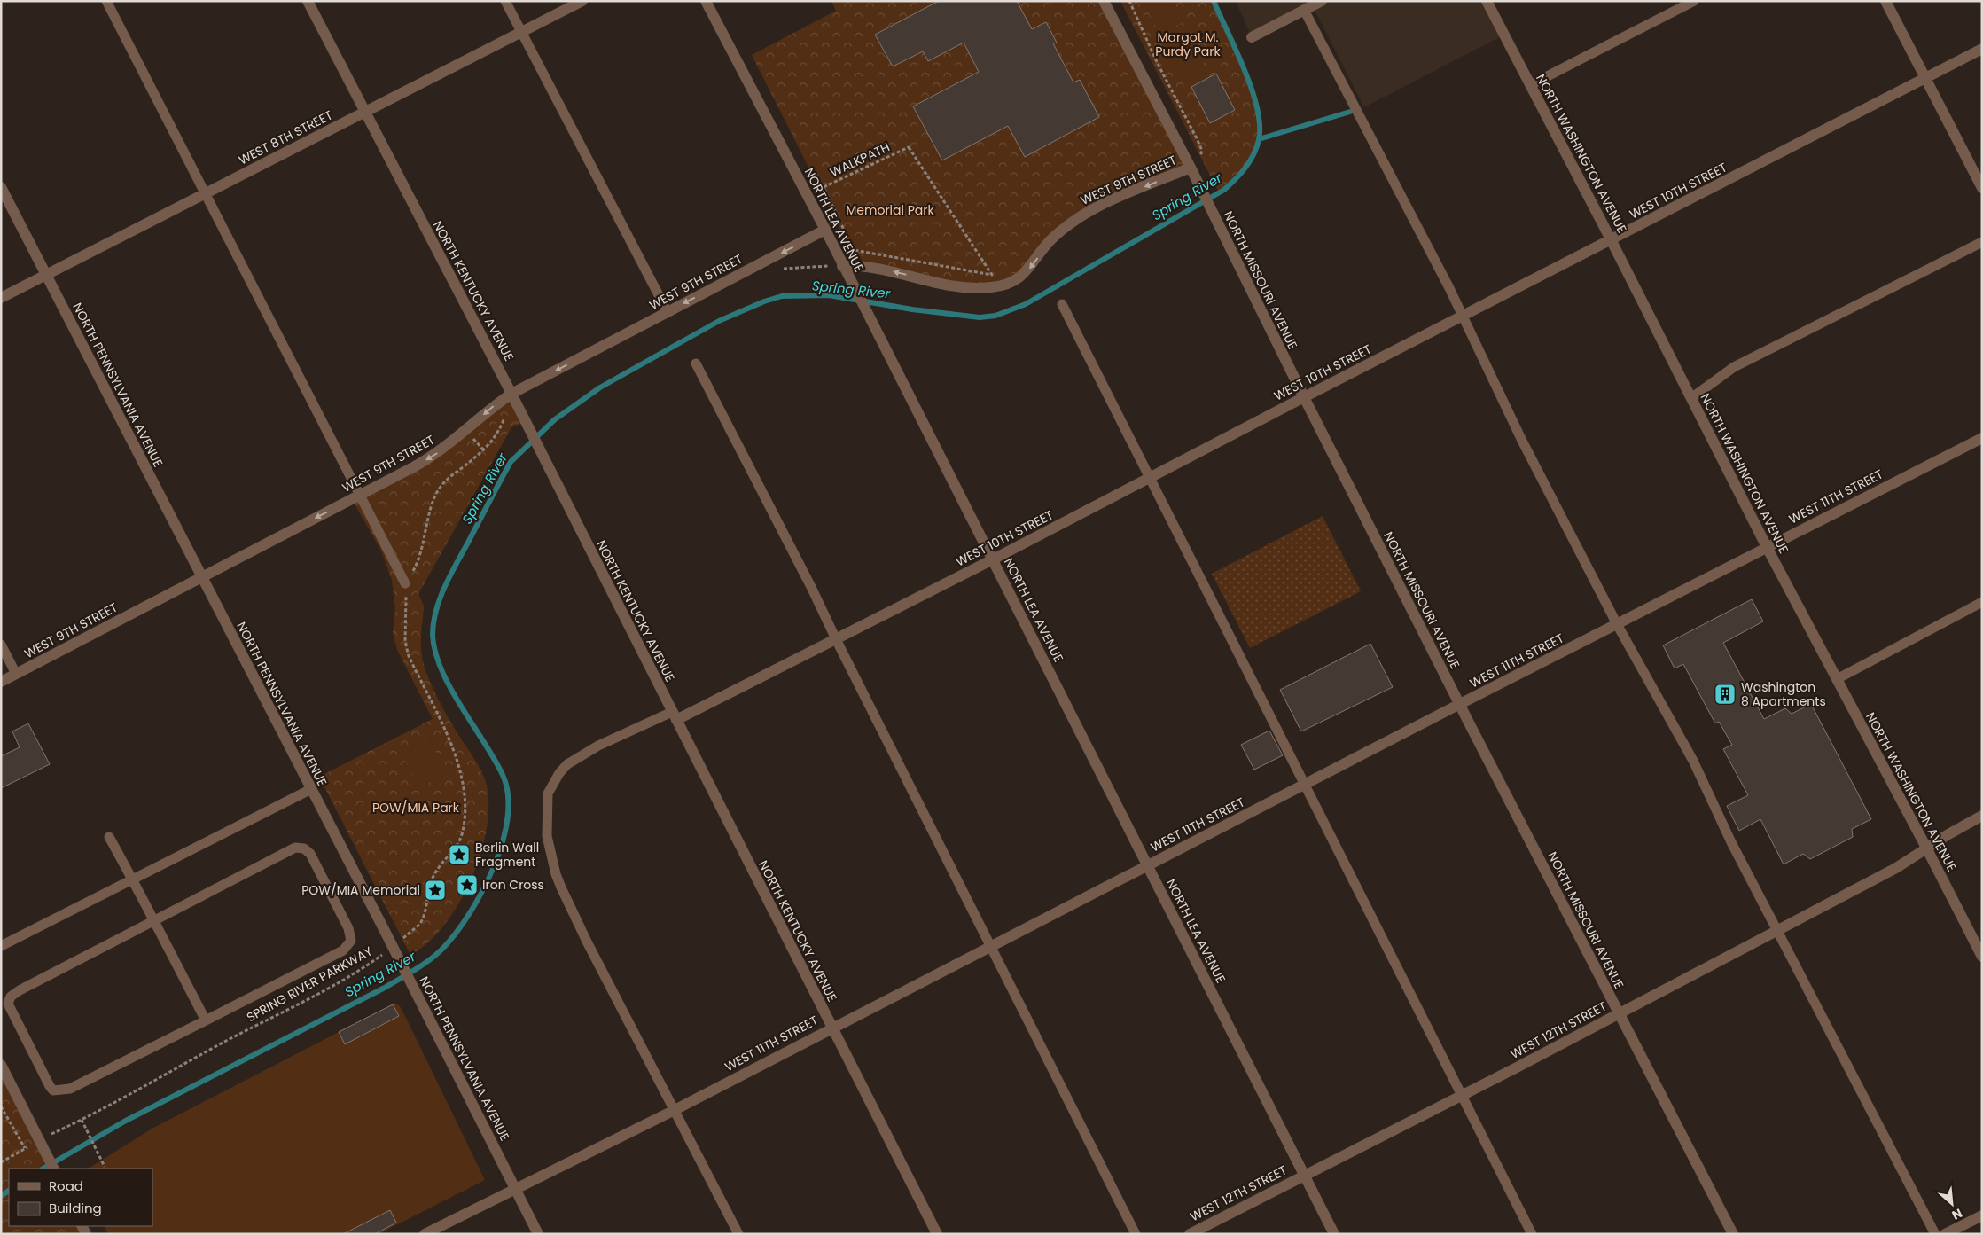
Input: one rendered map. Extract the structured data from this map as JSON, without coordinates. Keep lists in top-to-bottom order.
{
  "streets": {
    "street": [
      "WEST 8TH STREET",
      "NORTH WASHINGTON AVENUE",
      "WEST 9TH STREET",
      "WEST 10TH STREET",
      "NORTH LEA AVENUE",
      "NORTH MISSOURI AVENUE",
      "NORTH KENTUCKY AVENUE",
      "NORTH PENNSYLVANIA AVENUE",
      "WEST 11TH STREET",
      "WEST 12TH STREET"
    ],
    "path": ["WALKPATH", "SPRING RIVER PARKWAY"]
  },
  "crossings": [
    ["WEST 8TH STREET", "NORTH KENTUCKY AVENUE"],
    ["WEST 8TH STREET", "NORTH PENNSYLVANIA AVENUE"],
    ["NORTH WASHINGTON AVENUE", "WEST 10TH STREET"],
    ["NORTH WASHINGTON AVENUE", "WEST 11TH STREET"],
    ["NORTH WASHINGTON AVENUE", "WEST 12TH STREET"],
    ["WEST 9TH STREET", "NORTH LEA AVENUE"],
    ["WEST 9TH STREET", "NORTH MISSOURI AVENUE"],
    ["WEST 9TH STREET", "NORTH KENTUCKY AVENUE"],
    ["WEST 9TH STREET", "NORTH PENNSYLVANIA AVENUE"],
    ["WEST 10TH STREET", "NORTH LEA AVENUE"],
    ["WEST 10TH STREET", "NORTH MISSOURI AVENUE"],
    ["WEST 10TH STREET", "NORTH KENTUCKY AVENUE"],
    ["NORTH LEA AVENUE", "WEST 11TH STREET"],
    ["NORTH LEA AVENUE", "WEST 12TH STREET"],
    ["NORTH MISSOURI AVENUE", "WEST 11TH STREET"],
    ["NORTH MISSOURI AVENUE", "WEST 12TH STREET"],
    ["NORTH KENTUCKY AVENUE", "WEST 11TH STREET"],
    ["NORTH PENNSYLVANIA AVENUE", "WEST 11TH STREET"],
    ["NORTH PENNSYLVANIA AVENUE", "SPRING RIVER PARKWAY"]
  ],
  "one_way": ["WEST 9TH STREET"],
  "water": ["Spring River"],
  "parks": ["Margot M. Purdy Park", "Memorial Park", "POW/MIA Park"],
  "places": {
    "building": ["Washington 8 Apartments"],
    "place": ["Berlin Wall Fragment", "Iron Cross", "POW/MIA Memorial"]
  },
  "legend": ["Road", "Building"],
  "north": "bottom right"
}
